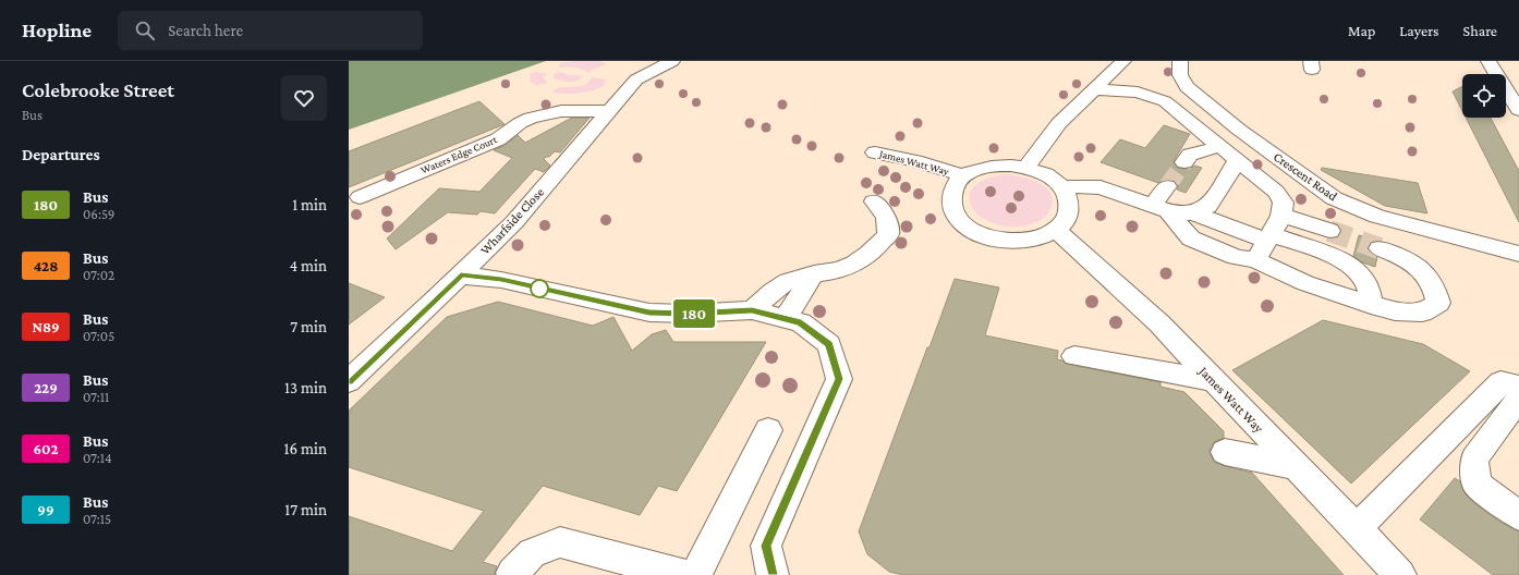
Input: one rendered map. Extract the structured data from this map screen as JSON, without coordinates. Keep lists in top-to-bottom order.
{
  "streets": {
    "street": [
      "Waters Edge Court",
      "James Watt Way",
      "Crescent Road",
      "Wharfside Close"
    ]
  },
  "crossings": [
    ["Waters Edge Court", "Wharfside Close"]
  ],
  "lines": ["bus line 180"],
  "page": {
    "header": "Hopline",
    "search": "Search here",
    "nav": ["Map", "Layers", "Share"],
    "heading": [
      ["Colebrooke Street", "Bus"],
      "Departures"
    ],
    "on_map": "180",
    "list": [
      {
        "mark": "180",
        "name": "Bus",
        "note": "06:59",
        "value": "1 min"
      },
      {
        "mark": "428",
        "name": "Bus",
        "note": "07:02",
        "value": "4 min"
      },
      {
        "mark": "N89",
        "name": "Bus",
        "note": "07:05",
        "value": "7 min"
      },
      {
        "mark": "229",
        "name": "Bus",
        "note": "07:11",
        "value": "13 min"
      },
      {
        "mark": "602",
        "name": "Bus",
        "note": "07:14",
        "value": "16 min"
      },
      {
        "mark": "99",
        "name": "Bus",
        "note": "07:15",
        "value": "17 min"
      }
    ]
  }
}
